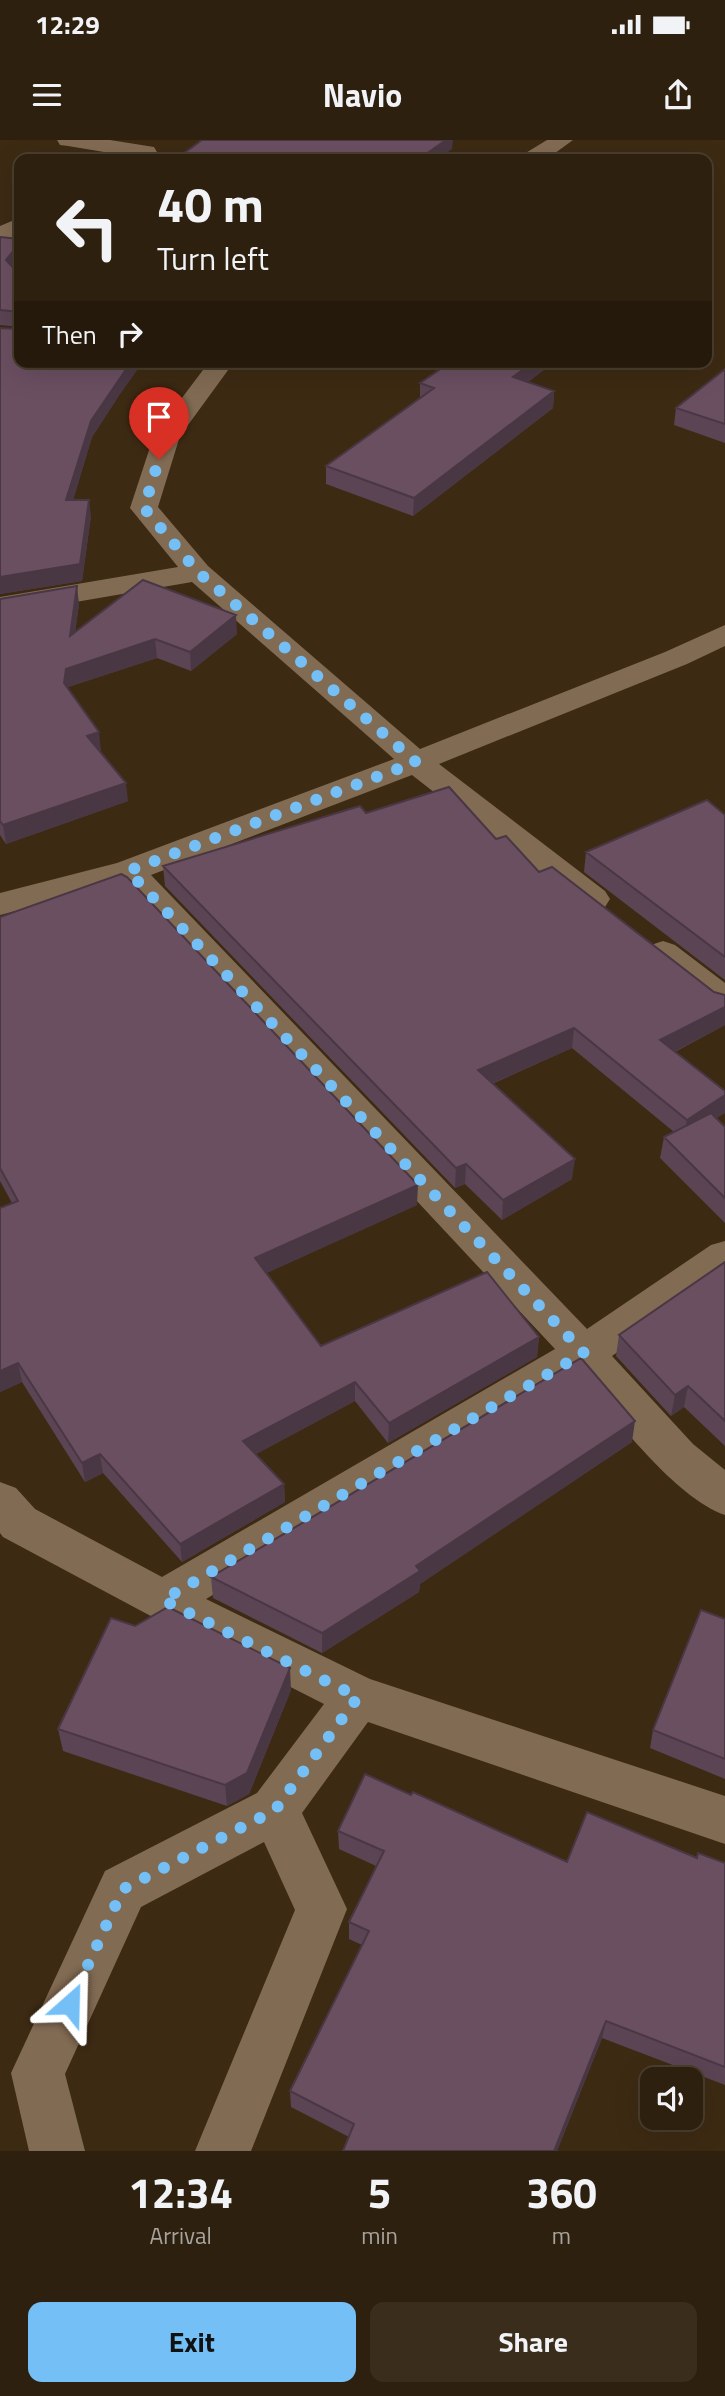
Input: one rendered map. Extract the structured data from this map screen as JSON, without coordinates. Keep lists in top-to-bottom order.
{
  "page": {
    "status": "12:29",
    "header": "Navio",
    "turn": ["40 m", "Turn left"],
    "then": "Then",
    "eta": [
      "12:34",
      "Arrival",
      "5",
      "min",
      "360",
      "m"
    ],
    "buttons": ["Exit", "Share"]
  }
}
